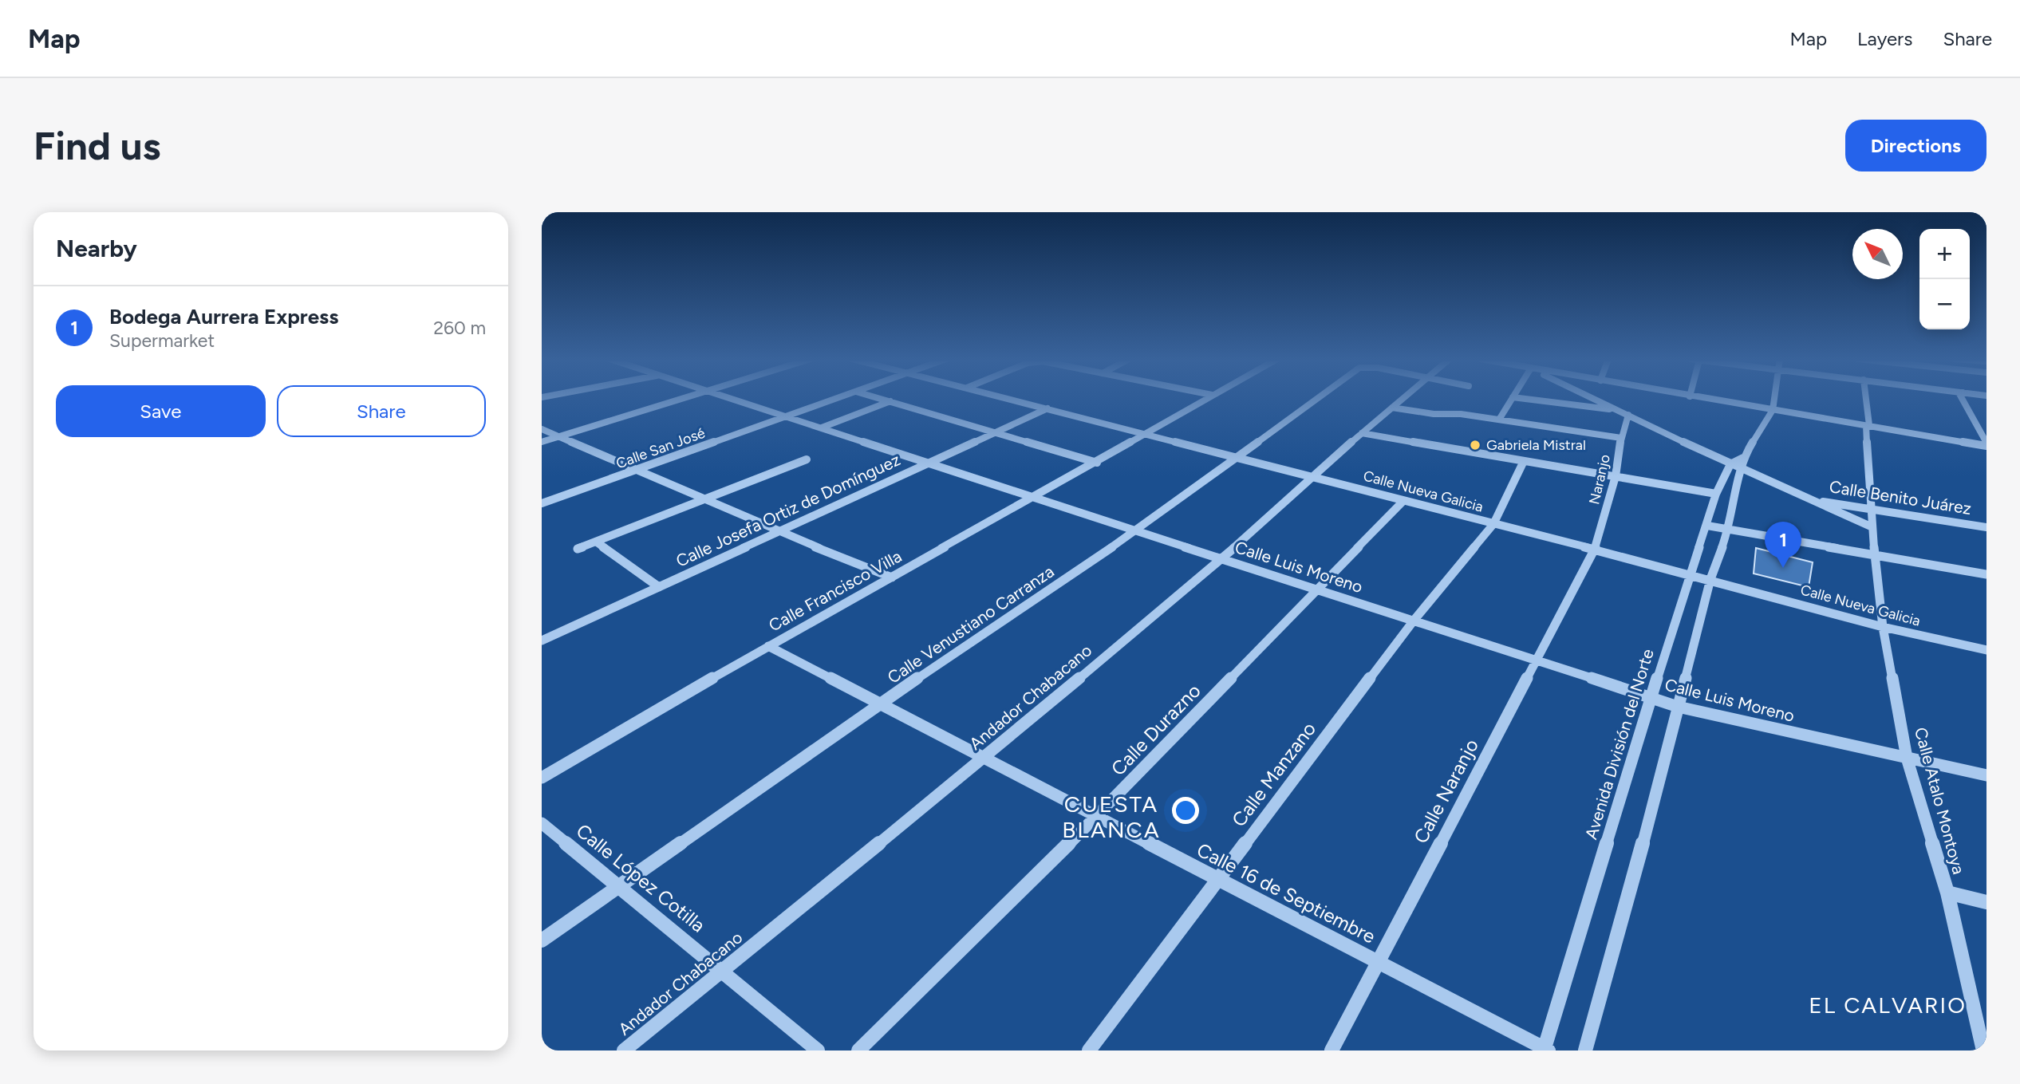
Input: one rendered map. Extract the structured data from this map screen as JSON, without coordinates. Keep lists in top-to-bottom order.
{
  "streets": {
    "street": [
      "Calle San José",
      "Naranjo",
      "Calle Nueva Galicia",
      "Calle Benito Juárez",
      "Calle Josefa Ortiz de Domínguez",
      "Calle Luis Moreno",
      "Calle Francisco Villa",
      "Calle Venustiano Carranza",
      "Andador Chabacano",
      "Calle Durazno",
      "Avenida División del Norte",
      "Calle Manzano",
      "Calle Naranjo",
      "Calle Atalo Montoya",
      "Calle López Cotilla",
      "Calle 16 de Septiembre"
    ]
  },
  "crossings": [
    ["Calle San José", "Calle Luis Moreno"],
    ["Naranjo", "Calle Nueva Galicia"],
    ["Naranjo", "Calle Naranjo"],
    ["Calle Nueva Galicia", "Calle Josefa Ortiz de Domínguez"],
    ["Calle Nueva Galicia", "Calle Francisco Villa"],
    ["Calle Nueva Galicia", "Calle Venustiano Carranza"],
    ["Calle Nueva Galicia", "Andador Chabacano"],
    ["Calle Nueva Galicia", "Calle Durazno"],
    ["Calle Nueva Galicia", "Avenida División del Norte"],
    ["Calle Nueva Galicia", "Calle Manzano"],
    ["Calle Nueva Galicia", "Calle Naranjo"],
    ["Calle Nueva Galicia", "Calle Atalo Montoya"],
    ["Calle Benito Juárez", "Calle Atalo Montoya"],
    ["Calle Josefa Ortiz de Domínguez", "Calle Luis Moreno"],
    ["Calle Luis Moreno", "Calle Francisco Villa"],
    ["Calle Luis Moreno", "Calle Venustiano Carranza"],
    ["Calle Luis Moreno", "Andador Chabacano"],
    ["Calle Luis Moreno", "Calle Durazno"],
    ["Calle Luis Moreno", "Avenida División del Norte"],
    ["Calle Luis Moreno", "Calle Manzano"],
    ["Calle Luis Moreno", "Calle Naranjo"],
    ["Calle Luis Moreno", "Calle Atalo Montoya"],
    ["Calle Francisco Villa", "Calle 16 de Septiembre"],
    ["Calle Venustiano Carranza", "Calle López Cotilla"],
    ["Calle Venustiano Carranza", "Calle 16 de Septiembre"],
    ["Andador Chabacano", "Calle López Cotilla"],
    ["Andador Chabacano", "Calle 16 de Septiembre"],
    ["Calle Durazno", "Calle 16 de Septiembre"],
    ["Avenida División del Norte", "Calle 16 de Septiembre"],
    ["Calle Manzano", "Calle 16 de Septiembre"],
    ["Calle Naranjo", "Calle 16 de Septiembre"]
  ],
  "districts": ["CUESTA BLANCA", "EL CALVARIO"],
  "places": ["Gabriela Mistral"],
  "north": "top left",
  "page": {
    "header": "Map",
    "nav": ["Map", "Layers", "Share"],
    "buttons": [
      "Directions",
      ["Save", "Share"]
    ],
    "title": "Find us",
    "heading": "Nearby",
    "map_buttons": ["+", "−"],
    "list": [
      {
        "mark": "1",
        "name": "Bodega Aurrera Express",
        "note": "Supermarket",
        "value": "260 m"
      }
    ],
    "pins": "1"
  }
}
